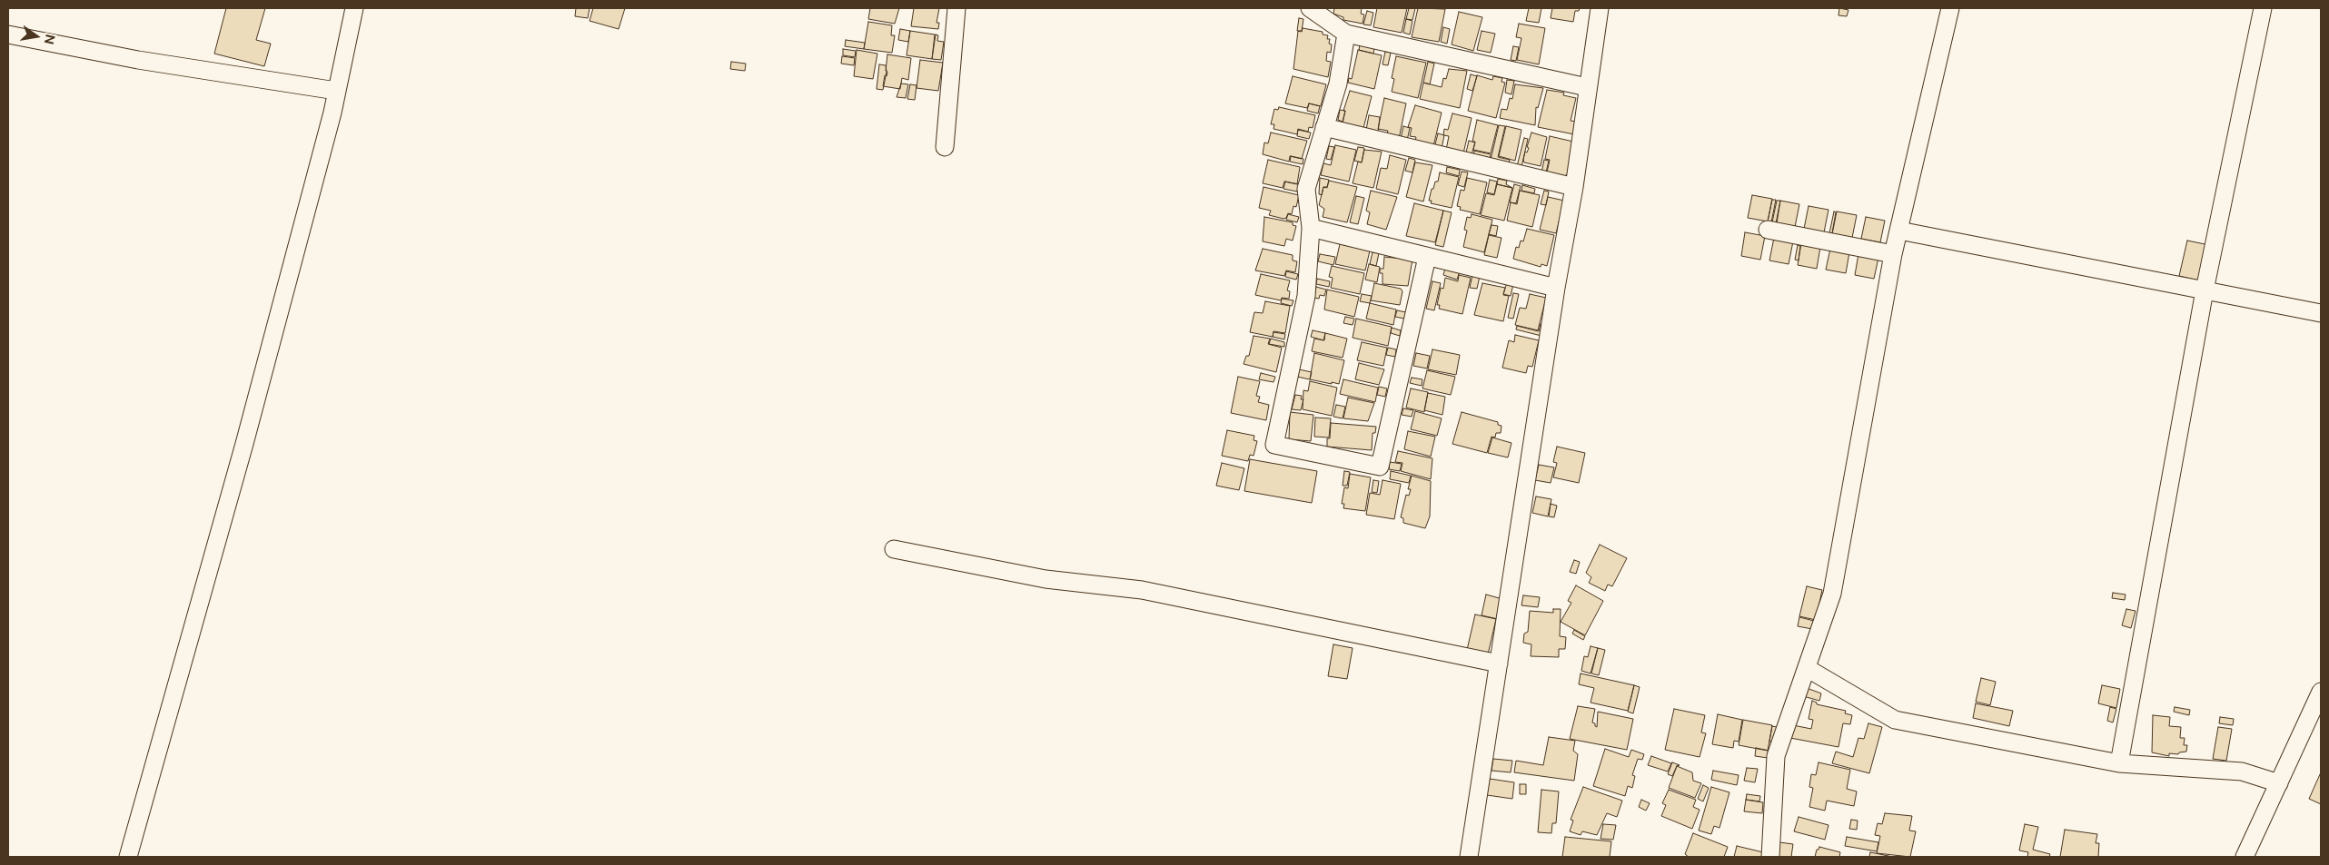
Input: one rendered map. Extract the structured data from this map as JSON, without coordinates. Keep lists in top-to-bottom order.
{
  "north": "right"
}
